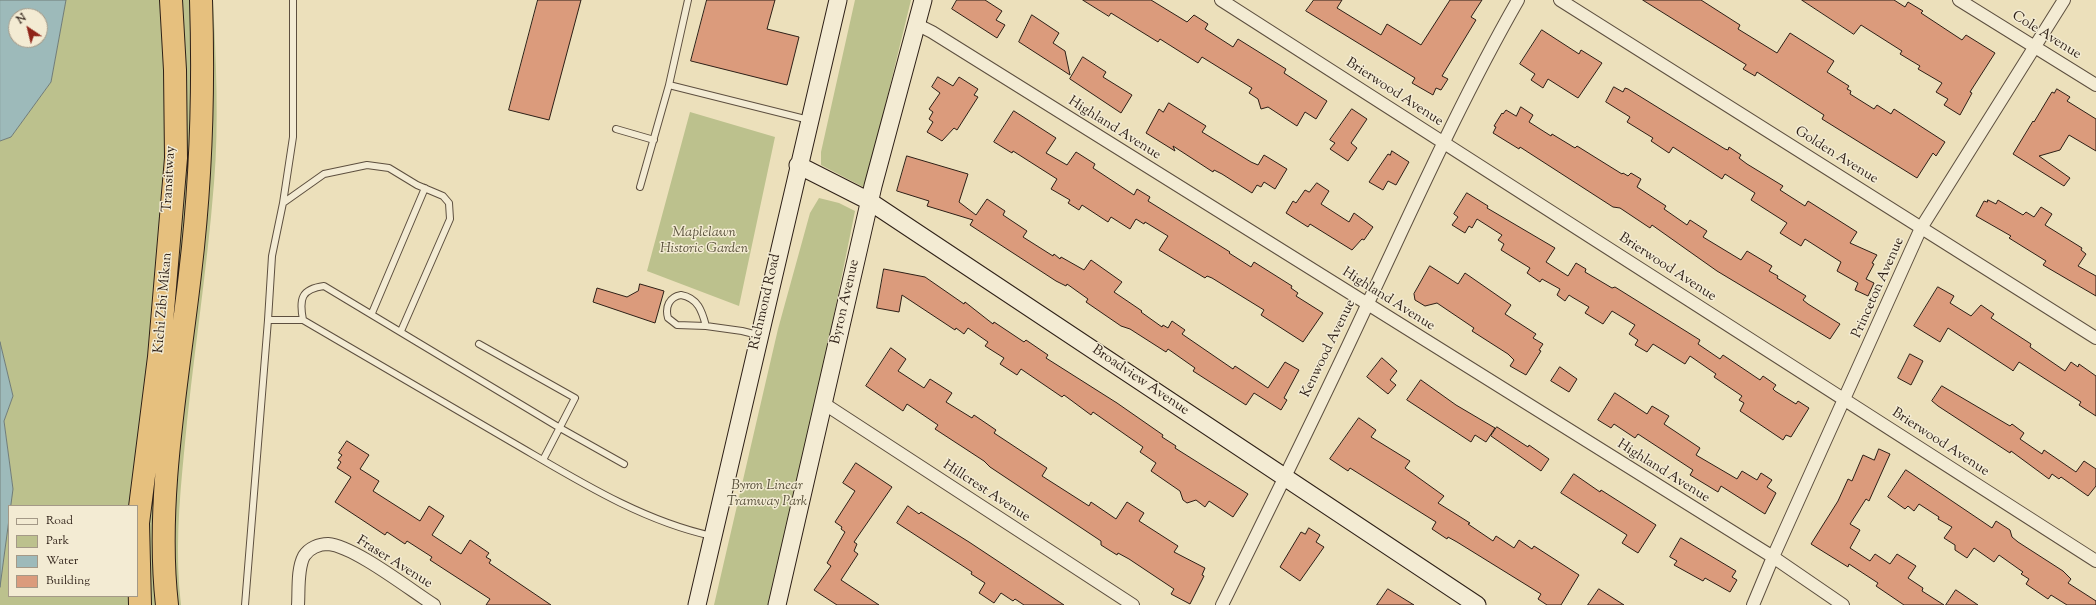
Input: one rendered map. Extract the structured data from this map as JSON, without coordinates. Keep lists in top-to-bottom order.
{
  "streets": {
    "highway": ["Kichi Zībī Mīkan"],
    "street": [
      "Cole Avenue",
      "Brierwood Avenue",
      "Highland Avenue",
      "Golden Avenue",
      "Princeton Avenue",
      "Richmond Road",
      "Byron Avenue",
      "Kenwood Avenue",
      "Broadview Avenue",
      "Hillcrest Avenue",
      "Fraser Avenue"
    ]
  },
  "crossings": [
    ["Cole Avenue", "Princeton Avenue"],
    ["Brierwood Avenue", "Princeton Avenue"],
    ["Brierwood Avenue", "Kenwood Avenue"],
    ["Highland Avenue", "Princeton Avenue"],
    ["Highland Avenue", "Byron Avenue"],
    ["Highland Avenue", "Kenwood Avenue"],
    ["Golden Avenue", "Princeton Avenue"],
    ["Richmond Road", "Broadview Avenue"],
    ["Byron Avenue", "Broadview Avenue"],
    ["Byron Avenue", "Hillcrest Avenue"],
    ["Kenwood Avenue", "Broadview Avenue"]
  ],
  "parks": ["Maplelawn Historic Garden", "Byron Linear Tramway Park"],
  "legend": [
    "Road",
    "Park",
    "Water",
    "Building"
  ],
  "north": "top left"
}
